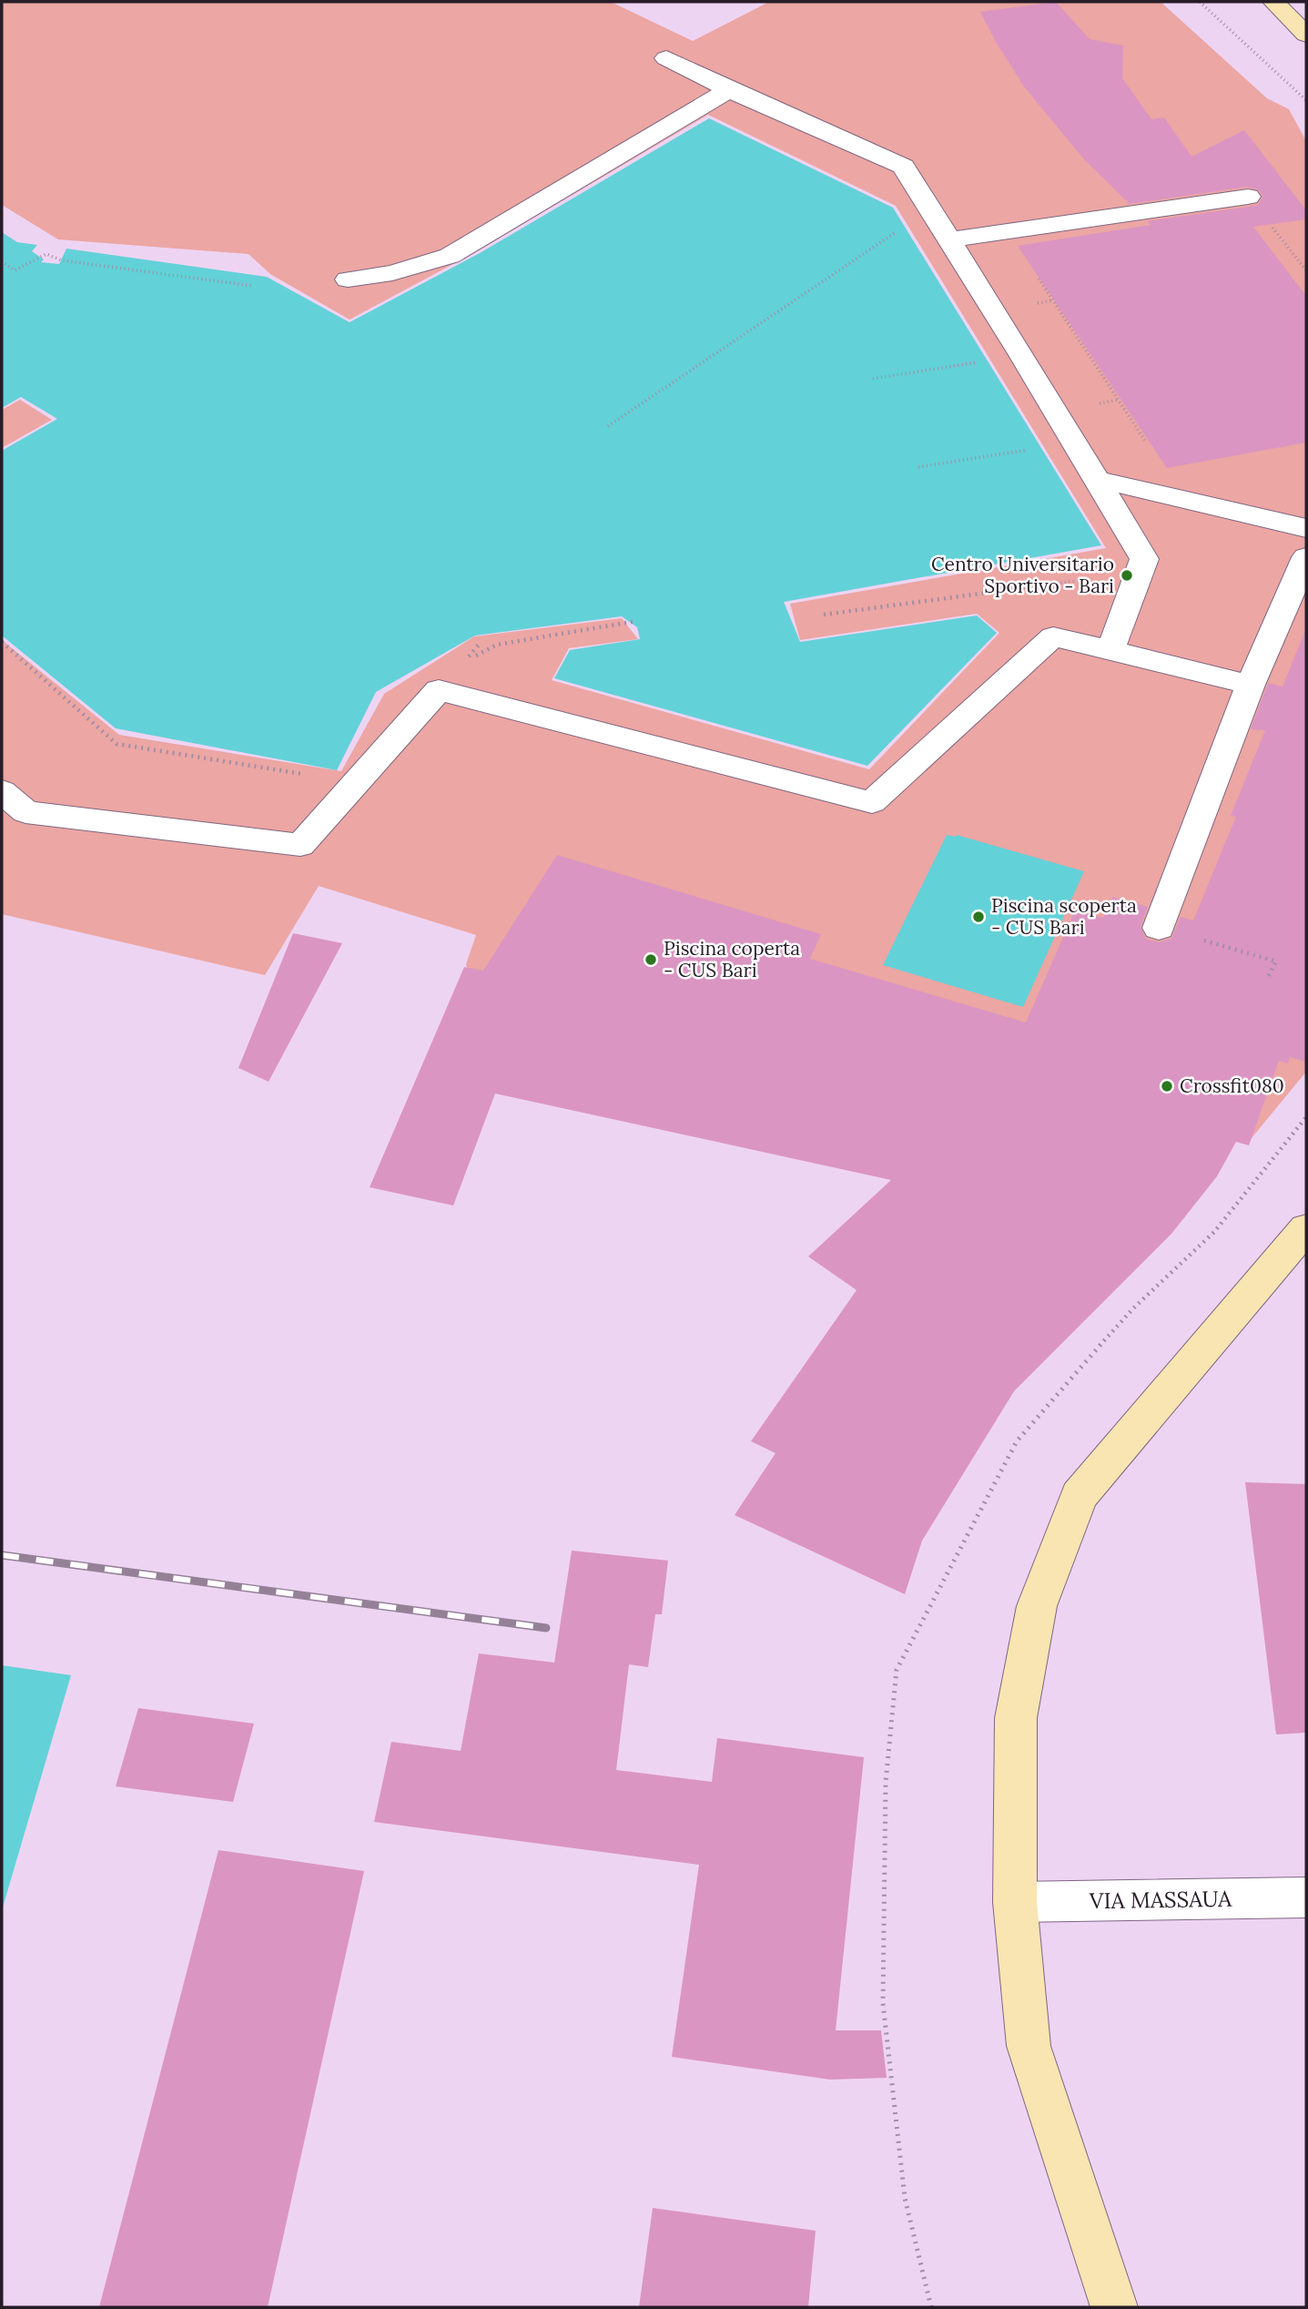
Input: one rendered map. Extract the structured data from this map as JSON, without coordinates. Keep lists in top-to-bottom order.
{
  "streets": {
    "street": ["VIA MASSAUA"]
  },
  "places": [
    "Centro Universitario Sportivo - Bari",
    "Piscina scoperta - CUS Bari",
    "Piscina coperta - CUS Bari",
    "Crossfit080"
  ]
}
